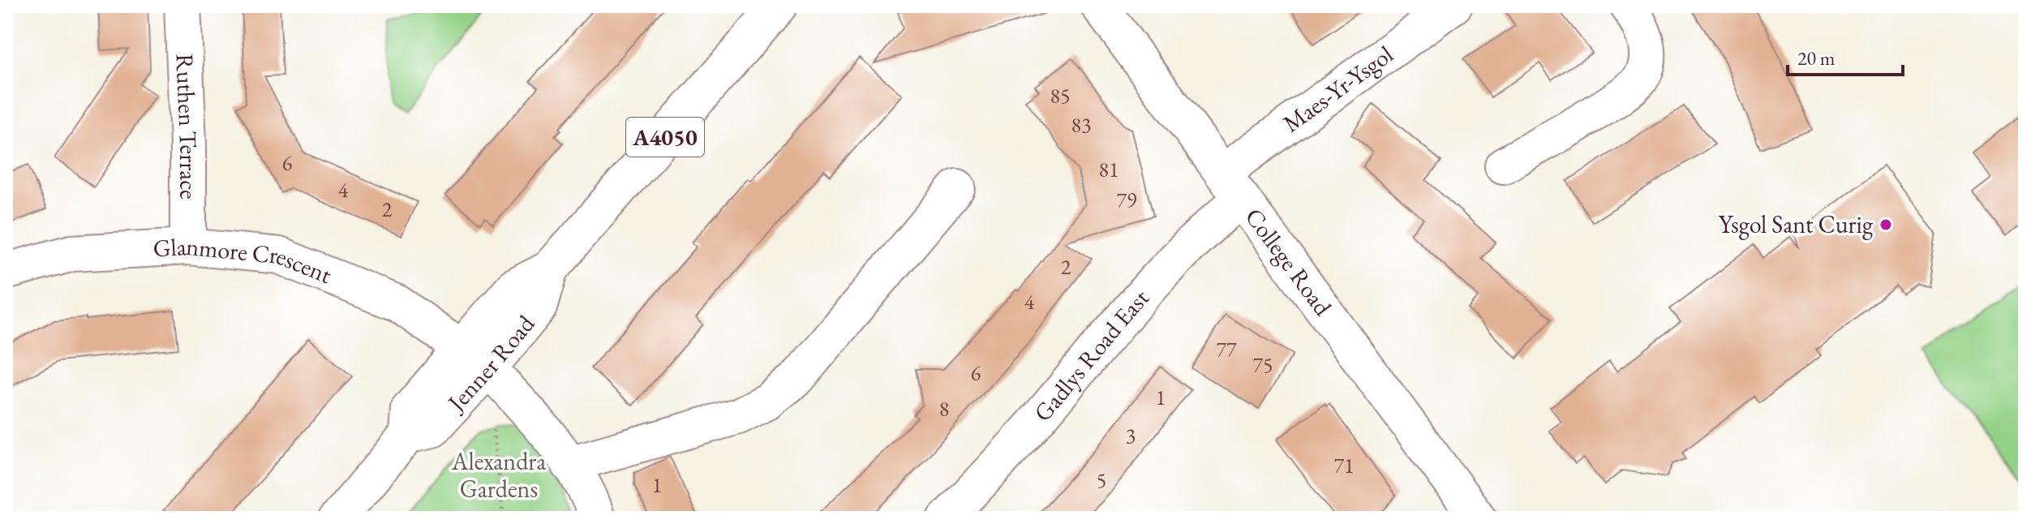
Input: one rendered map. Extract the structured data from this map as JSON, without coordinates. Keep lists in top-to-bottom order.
{
  "streets": {
    "street": [
      "Maes-Yr-Ysgol",
      "Ruthen Terrace",
      "A4050",
      "College Road",
      "Glanmore Crescent",
      "Gadlys Road East",
      "Jenner Road"
    ]
  },
  "crossings": [
    ["Maes-Yr-Ysgol", "College Road"],
    ["Maes-Yr-Ysgol", "Gadlys Road East"],
    ["Ruthen Terrace", "Glanmore Crescent"],
    ["College Road", "Gadlys Road East"],
    ["Glanmore Crescent", "Jenner Road"]
  ],
  "parks": ["Alexandra Gardens"],
  "places": ["Ysgol Sant Curig"],
  "house_numbers": [
    "85",
    "83",
    "6",
    "81",
    "4",
    "79",
    "2",
    "2",
    "4",
    "77",
    "75",
    "6",
    "1",
    "8",
    "3",
    "71",
    "5",
    "1"
  ],
  "scale_bar": "20 m"
}
